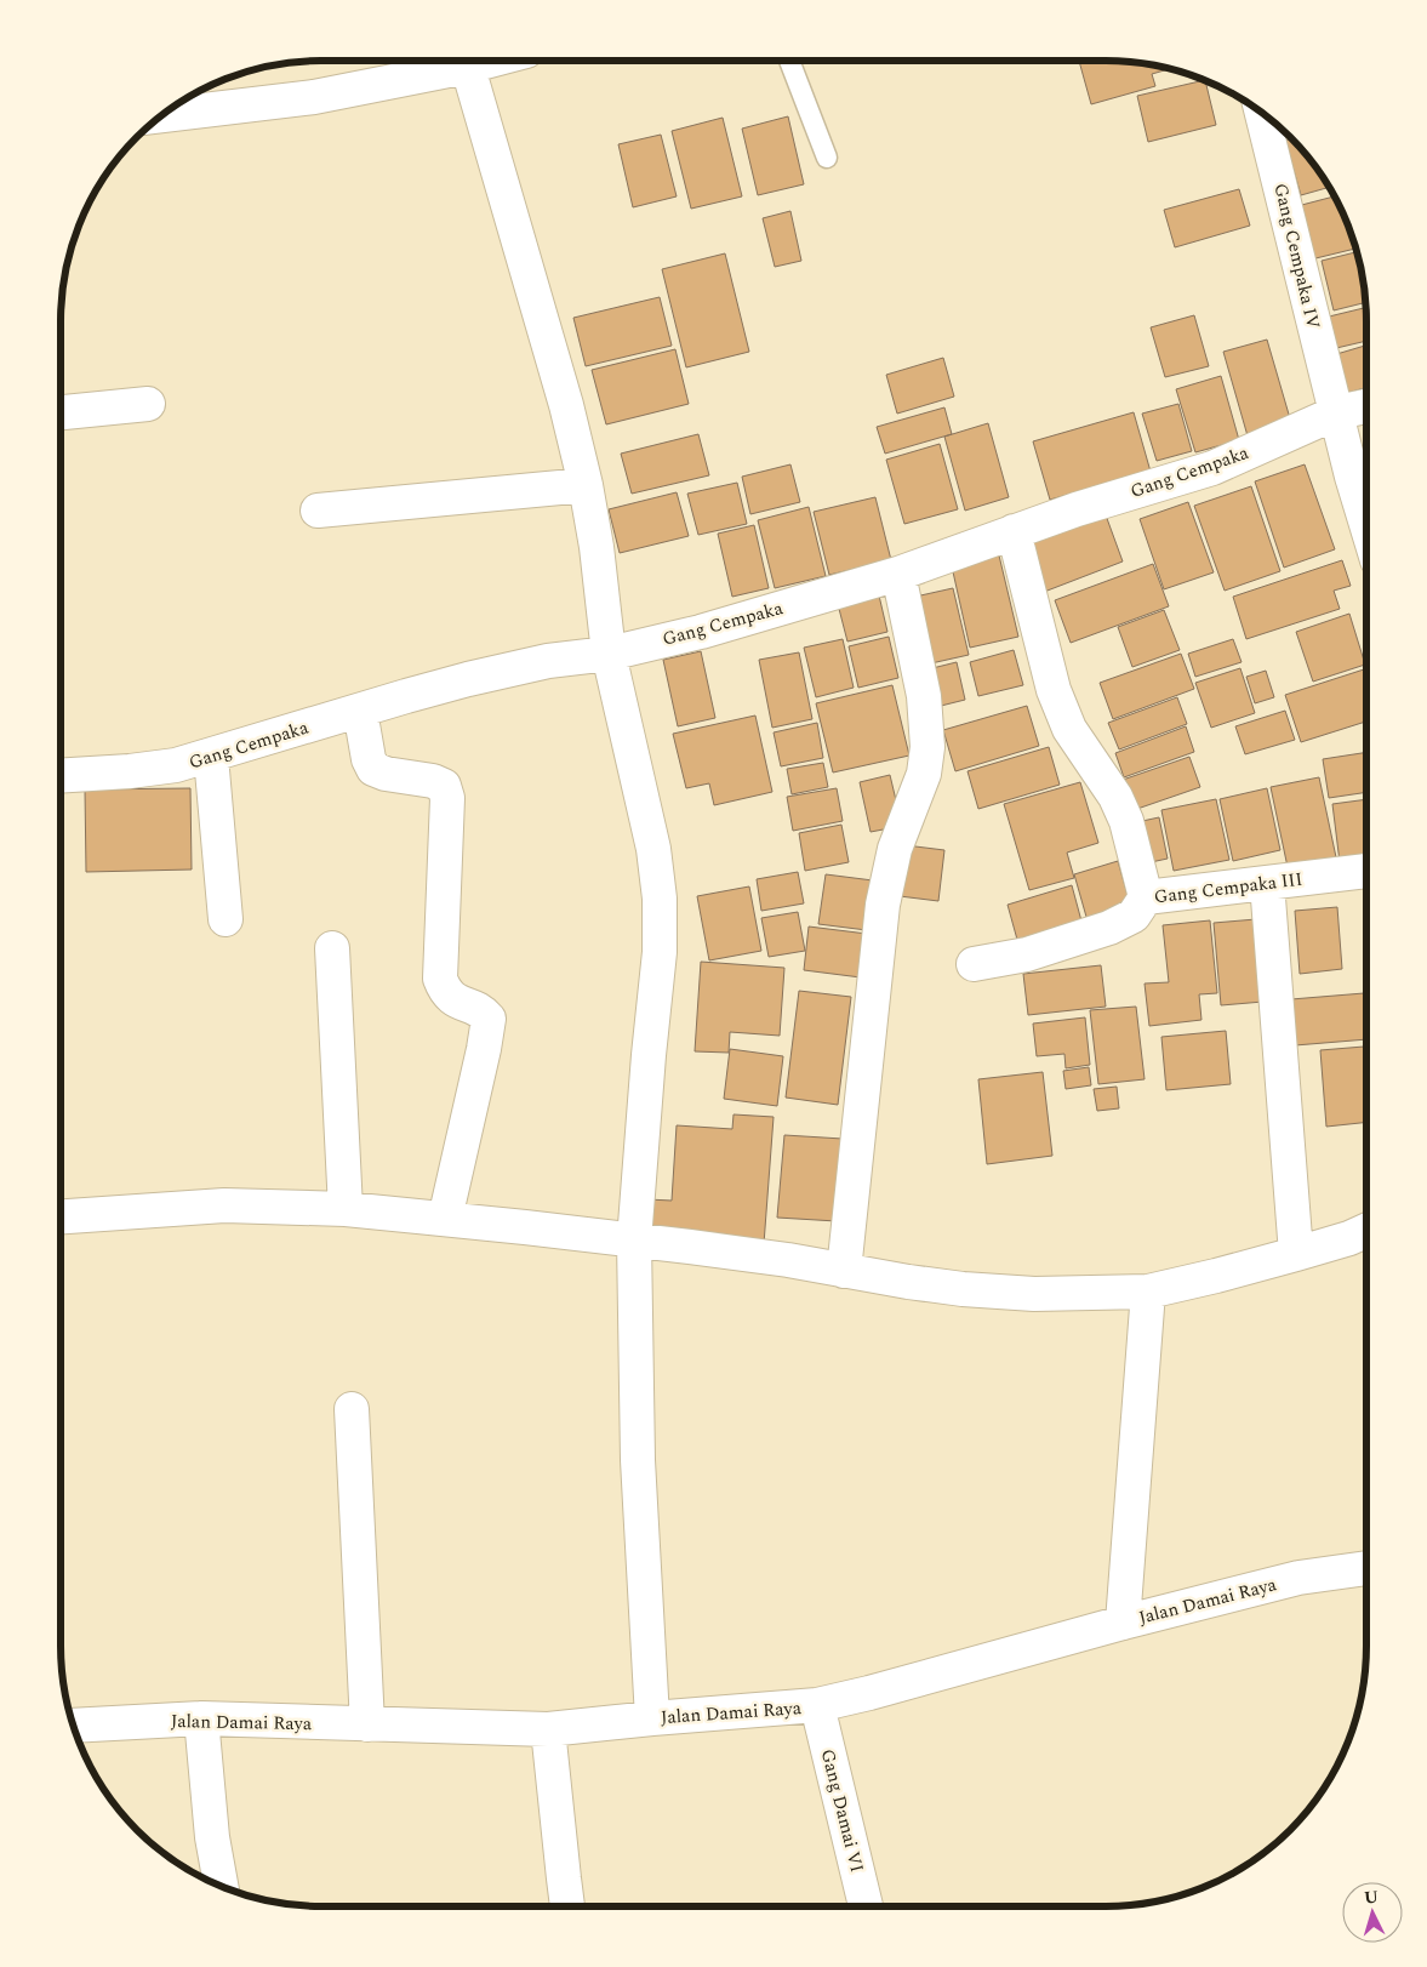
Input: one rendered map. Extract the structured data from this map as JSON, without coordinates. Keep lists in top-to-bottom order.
{
  "streets": {
    "street": [
      "Gang Cempaka IV",
      "Gang Cempaka",
      "Gang Cempaka III",
      "Jalan Damai Raya",
      "Gang Damai VI"
    ]
  },
  "crossings": [
    ["Gang Cempaka IV", "Gang Cempaka"],
    ["Gang Cempaka", "Gang Cempaka III"],
    ["Jalan Damai Raya", "Gang Damai VI"]
  ],
  "north": "top"
}
